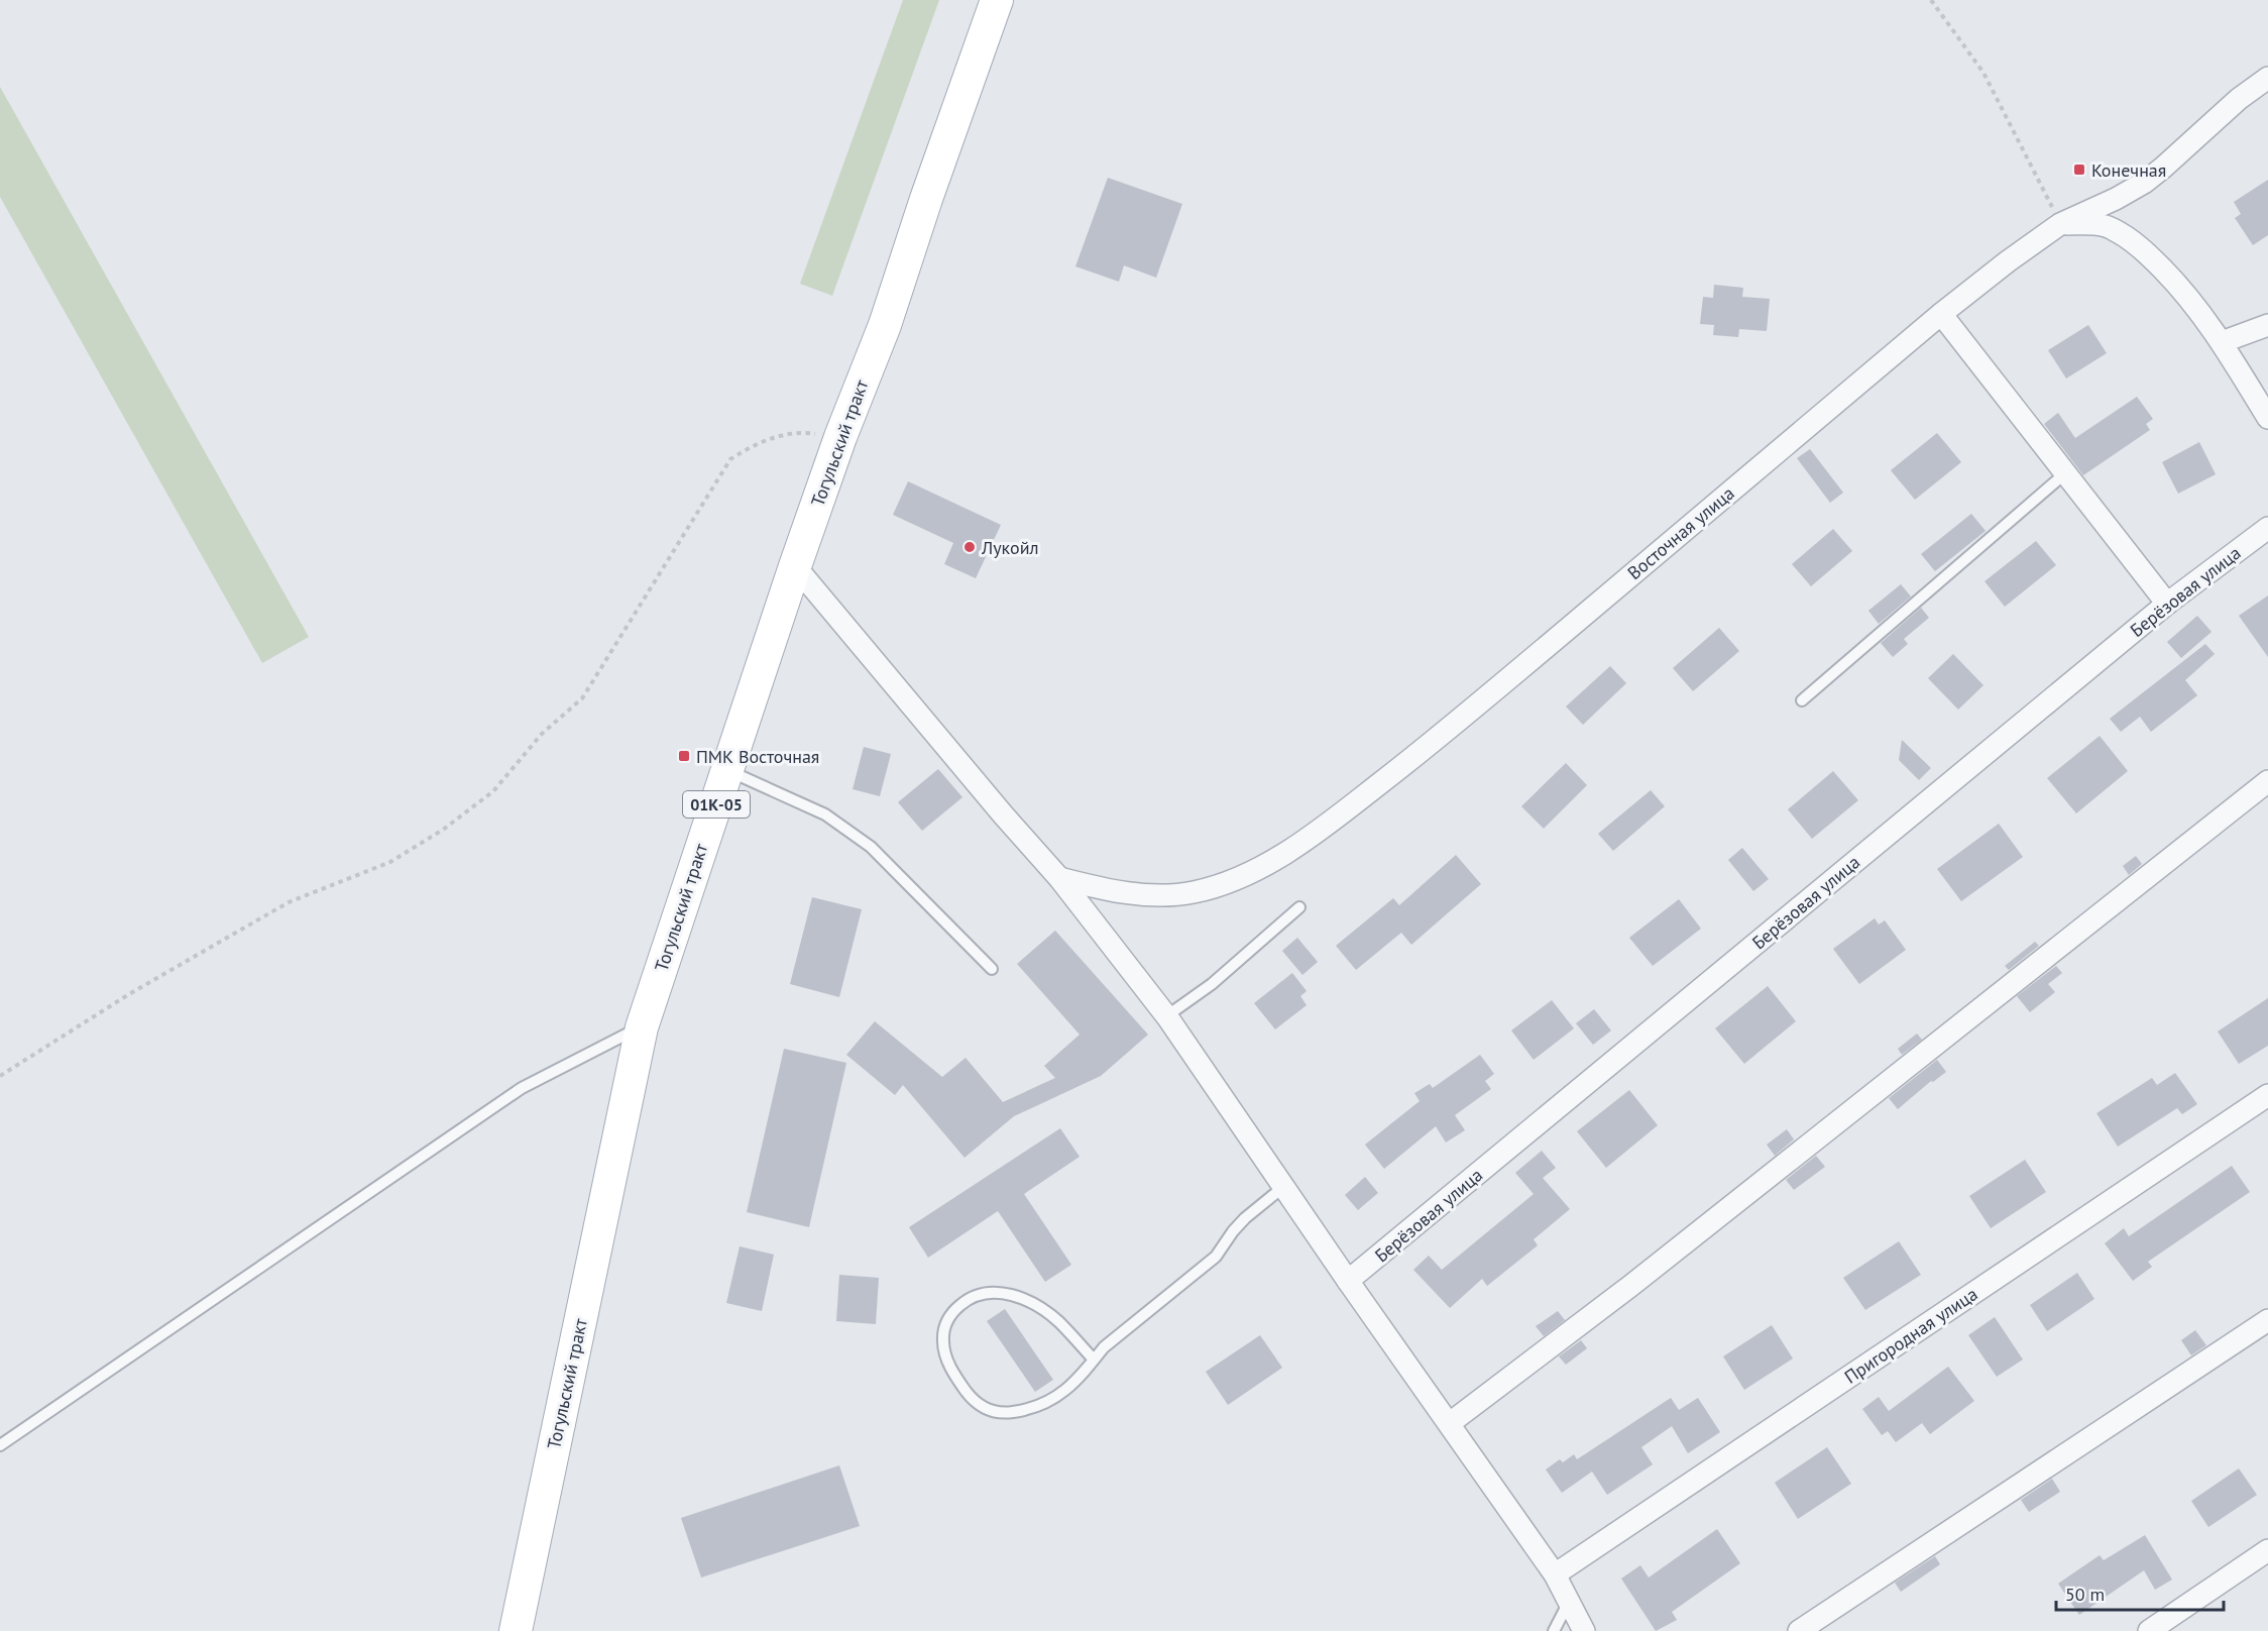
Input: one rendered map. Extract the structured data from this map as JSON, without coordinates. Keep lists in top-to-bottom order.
{
  "streets": {
    "main road": ["Тогульский тракт", "01К-05"],
    "street": ["Восточная улица", "Берёзовая улица", "Пригородная улица"]
  },
  "places": {
    "transit": ["Конечная", "ПМК Восточная"],
    "other": ["Лукойл"]
  },
  "scale_bar": "50 m"
}
